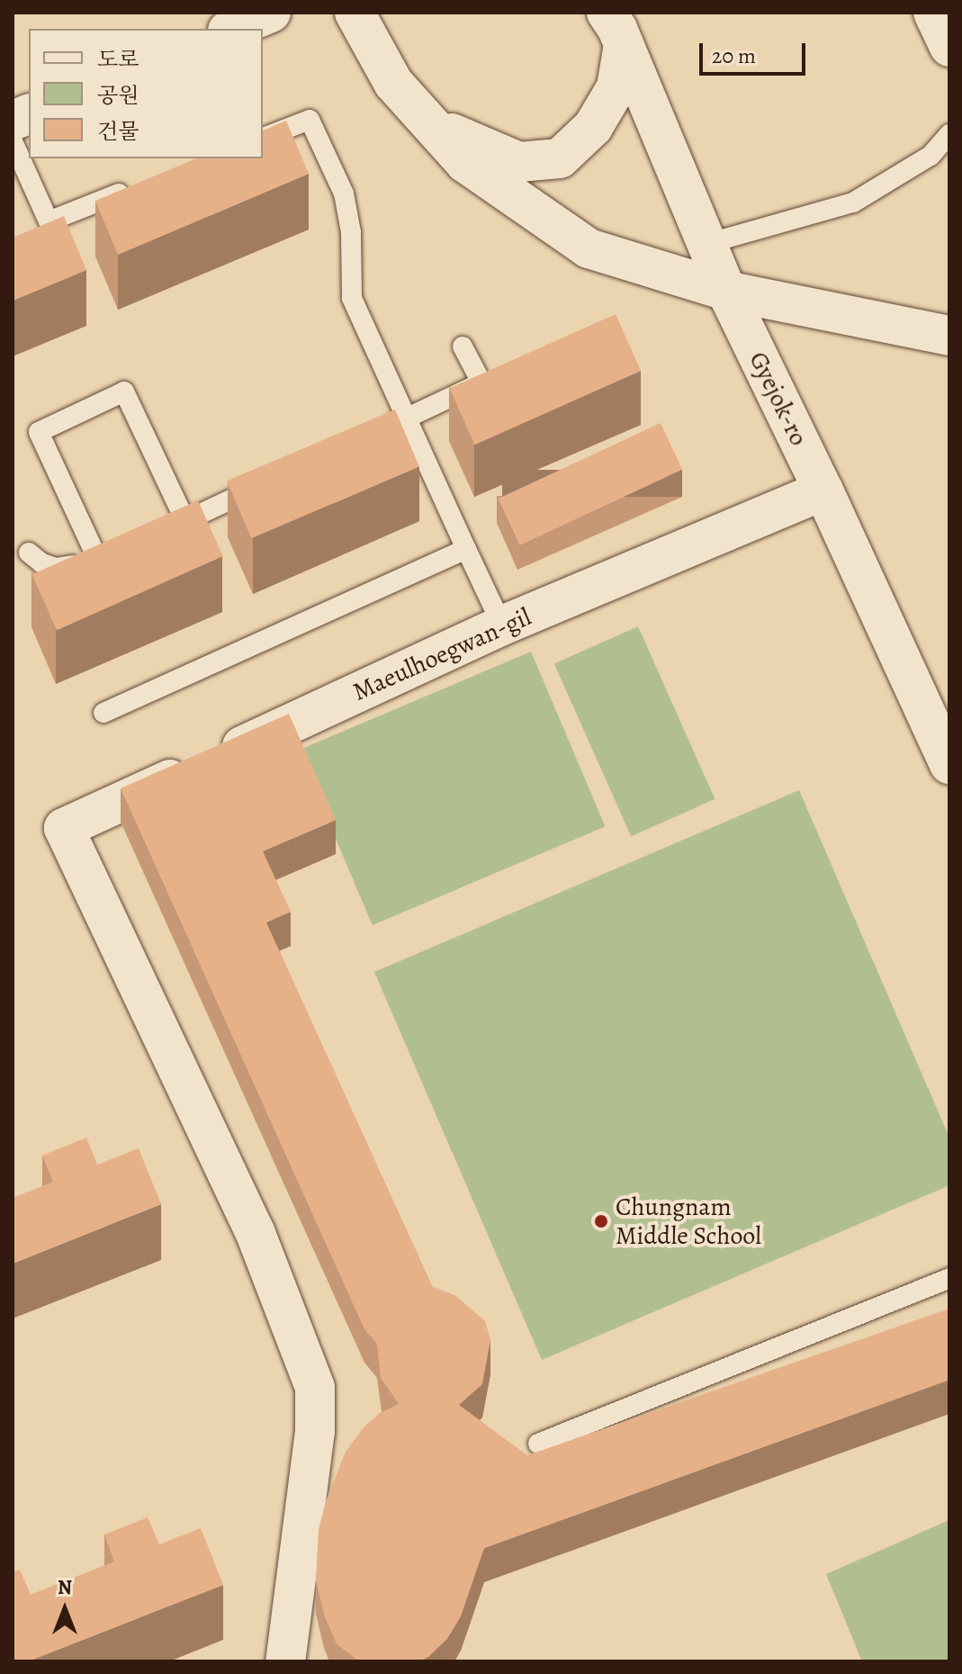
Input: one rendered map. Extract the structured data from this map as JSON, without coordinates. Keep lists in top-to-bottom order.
{
  "streets": {
    "street": ["Gyejok-ro", "Maeulhoegwan-gil"]
  },
  "crossings": [
    ["Gyejok-ro", "Maeulhoegwan-gil"]
  ],
  "places": ["Chungnam Middle School"],
  "legend": ["도로", "공원", "건물"],
  "scale_bar": "20 m",
  "north": "top"
}
